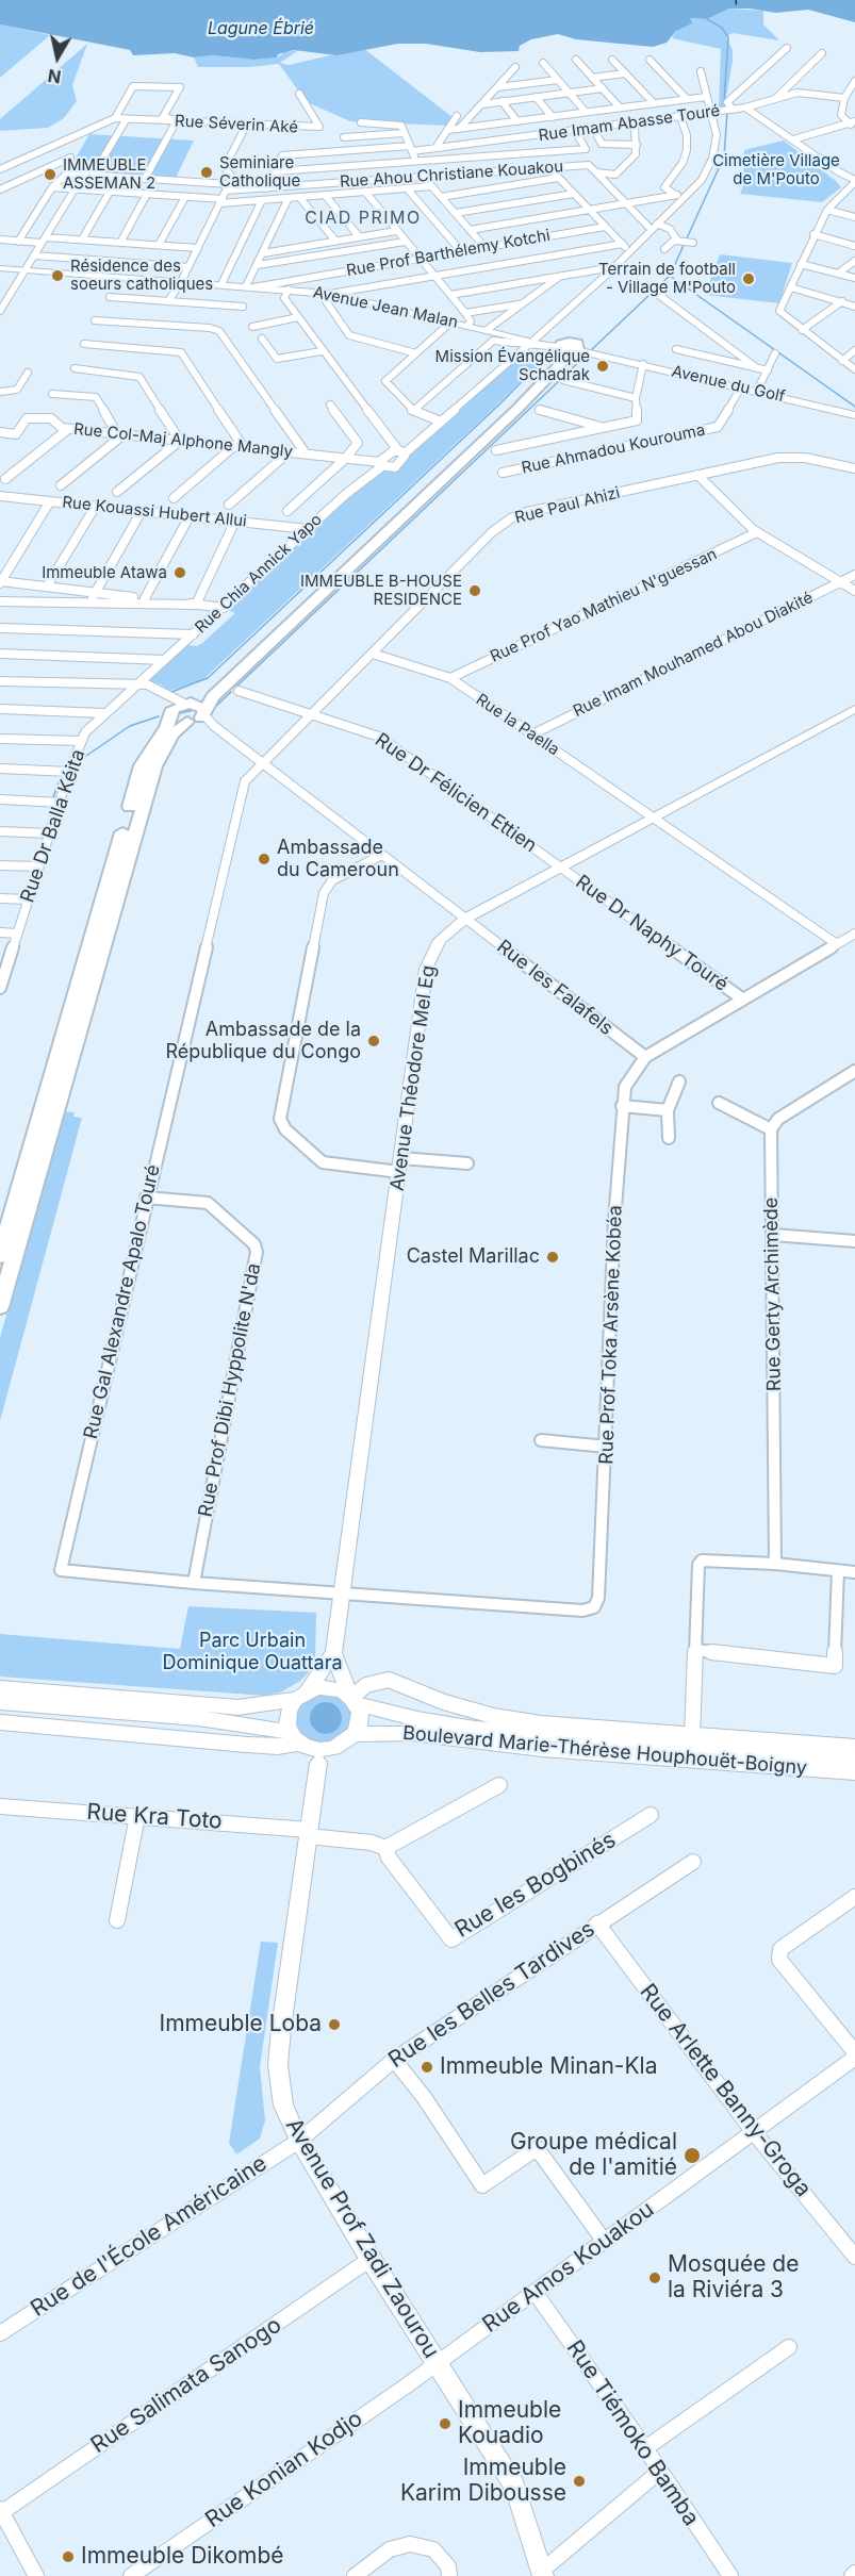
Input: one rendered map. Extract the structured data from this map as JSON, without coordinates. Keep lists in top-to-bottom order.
{
  "streets": {
    "main road": [
      "Avenue Jean Malan",
      "Avenue du Golf",
      "Avenue Théodore Mel Eg",
      "Boulevard Marie-Thérèse Houphouët-Boigny",
      "Avenue Prof Zadi Zaourou"
    ],
    "street": [
      "Rue Imam Abasse Touré",
      "Rue Séverin Aké",
      "Rue Ahou Christiane Kouakou",
      "Rue Prof Barthélemy Kotchi",
      "Rue Col-Maj Alphone Mangly",
      "Rue Ahmadou Kourouma",
      "Rue Paul Ahizi",
      "Rue Kouassi Hubert Allui",
      "Rue Chia Annick Yapo",
      "Rue Prof Yao Mathieu N'guessan",
      "Rue Imam Mouhamed Abou Diakité",
      "Rue la Paella",
      "Rue Dr Félicien Ettien",
      "Rue Dr Balla Kéita",
      "Rue Dr Naphy Touré",
      "Rue les Falafels",
      "Rue Gerty Archimède",
      "Rue Gal Alexandre Apalo Touré",
      "Rue Prof Toka Arsène Kobéa",
      "Rue Prof Dibi Hyppolite N'da",
      "Rue Kra Toto",
      "Rue les Bogbinés",
      "Rue les Belles Tardives",
      "Rue Arlette Banny-Groga",
      "Rue de l'École Américaine",
      "Rue Amos Kouakou",
      "Rue Salimata Sanogo",
      "Rue Tiémoko Bamba",
      "Rue Konian Kodjo"
    ]
  },
  "crossings": [
    ["Rue Prof Barthélemy Kotchi", "Avenue Jean Malan"],
    ["Avenue Jean Malan", "Avenue du Golf"],
    ["Avenue du Golf", "Rue Ahmadou Kourouma"],
    ["Rue Col-Maj Alphone Mangly", "Rue Chia Annick Yapo"],
    ["Rue Paul Ahizi", "Rue la Paella"],
    ["Rue Paul Ahizi", "Rue Dr Félicien Ettien"],
    ["Rue Paul Ahizi", "Rue les Falafels"],
    ["Rue Paul Ahizi", "Rue Gal Alexandre Apalo Touré"],
    ["Rue Kouassi Hubert Allui", "Rue Chia Annick Yapo"],
    ["Rue Chia Annick Yapo", "Rue Dr Balla Kéita"],
    ["Rue Prof Yao Mathieu N'guessan", "Rue la Paella"],
    ["Rue Imam Mouhamed Abou Diakité", "Rue la Paella"],
    ["Rue la Paella", "Avenue Théodore Mel Eg"],
    ["Rue la Paella", "Rue Prof Toka Arsène Kobéa"],
    ["Rue Dr Félicien Ettien", "Rue Dr Naphy Touré"],
    ["Rue Dr Félicien Ettien", "Avenue Théodore Mel Eg"],
    ["Rue Dr Naphy Touré", "Avenue Théodore Mel Eg"],
    ["Rue Dr Naphy Touré", "Rue Prof Toka Arsène Kobéa"],
    ["Rue les Falafels", "Avenue Théodore Mel Eg"],
    ["Rue les Falafels", "Rue Gal Alexandre Apalo Touré"],
    ["Rue les Falafels", "Rue Prof Toka Arsène Kobéa"],
    ["Avenue Théodore Mel Eg", "Rue Gal Alexandre Apalo Touré"],
    ["Avenue Théodore Mel Eg", "Rue Prof Toka Arsène Kobéa"],
    ["Rue Gal Alexandre Apalo Touré", "Rue Prof Toka Arsène Kobéa"],
    ["Rue Gal Alexandre Apalo Touré", "Rue Prof Dibi Hyppolite N'da"],
    ["Rue Kra Toto", "Rue les Bogbinés"],
    ["Rue Kra Toto", "Avenue Prof Zadi Zaourou"],
    ["Rue les Belles Tardives", "Rue Arlette Banny-Groga"],
    ["Rue les Belles Tardives", "Rue de l'École Américaine"],
    ["Rue les Belles Tardives", "Avenue Prof Zadi Zaourou"],
    ["Rue Arlette Banny-Groga", "Rue Amos Kouakou"],
    ["Rue de l'École Américaine", "Avenue Prof Zadi Zaourou"],
    ["Avenue Prof Zadi Zaourou", "Rue Amos Kouakou"],
    ["Avenue Prof Zadi Zaourou", "Rue Salimata Sanogo"],
    ["Avenue Prof Zadi Zaourou", "Rue Konian Kodjo"],
    ["Rue Amos Kouakou", "Rue Tiémoko Bamba"],
    ["Rue Amos Kouakou", "Rue Konian Kodjo"]
  ],
  "districts": ["CIAD PRIMO"],
  "water": ["Lagune Ébrié"],
  "parks": ["Cimetière Village de M'Pouto", "Parc Urbain Dominique Ouattara"],
  "places": [
    "Seminiare Catholique",
    "IMMEUBLE ASSEMAN 2",
    "Résidence des soeurs catholiques",
    "Terrain de football - Village M'Pouto",
    "Mission Évangélique Schadrak",
    "Immeuble Atawa",
    "IMMEUBLE B-HOUSE RESIDENCE",
    "Ambassade du Cameroun",
    "Ambassade de la République du Congo",
    "Castel Marillac",
    "Immeuble Loba",
    "Immeuble Minan-Kla",
    "Groupe médical de l'amitié",
    "Mosquée de la Riviéra 3",
    "Immeuble Kouadio",
    "Immeuble Karim Dibousse",
    "Immeuble Dikombé"
  ],
  "north": "bottom"
}
